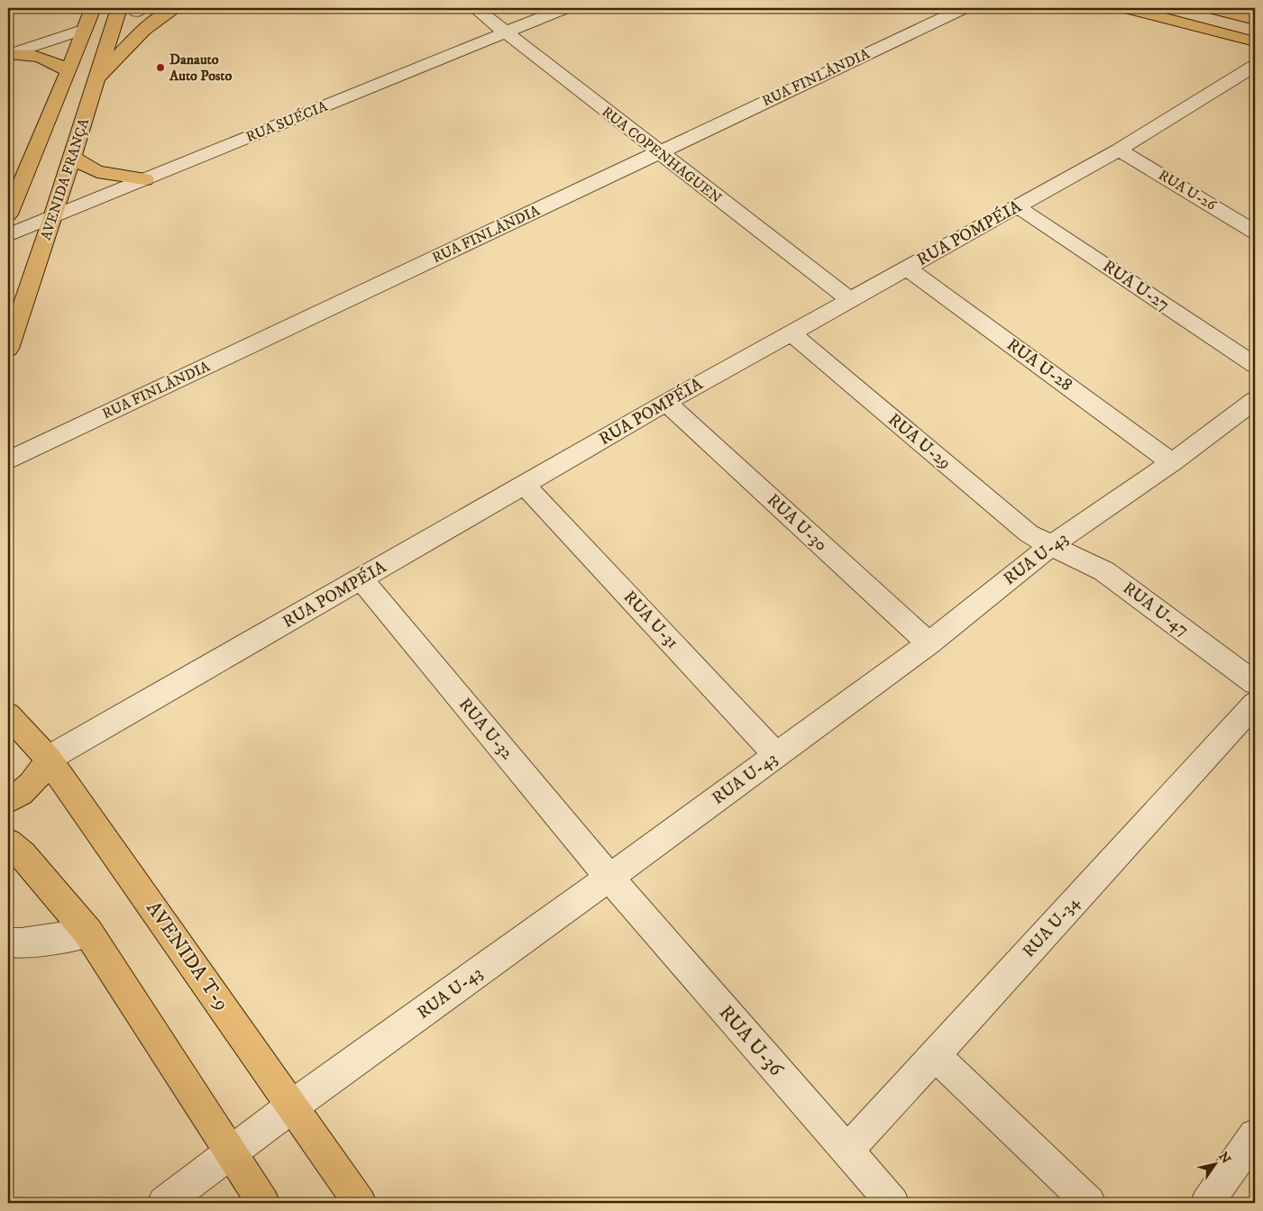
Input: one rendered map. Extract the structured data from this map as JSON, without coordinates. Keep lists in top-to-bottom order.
{
  "streets": {
    "main road": ["AVENIDA FRANÇA", "AVENIDA T-9"],
    "street": [
      "RUA FINLÂNDIA",
      "RUA SUÉCIA",
      "RUA COPENHAGUEN",
      "RUA U-26",
      "RUA POMPÉIA",
      "RUA U-27",
      "RUA U-28",
      "RUA U-29",
      "RUA U-30",
      "RUA U-43",
      "RUA U-47",
      "RUA U-31",
      "RUA U-32",
      "RUA U-34",
      "RUA U-36"
    ]
  },
  "crossings": [
    ["RUA FINLÂNDIA", "RUA COPENHAGUEN"],
    ["RUA SUÉCIA", "RUA COPENHAGUEN"],
    ["RUA SUÉCIA", "AVENIDA FRANÇA"],
    ["RUA COPENHAGUEN", "RUA POMPÉIA"],
    ["RUA U-26", "RUA POMPÉIA"],
    ["RUA POMPÉIA", "RUA U-27"],
    ["RUA POMPÉIA", "RUA U-28"],
    ["RUA POMPÉIA", "RUA U-29"],
    ["RUA POMPÉIA", "RUA U-30"],
    ["RUA POMPÉIA", "RUA U-31"],
    ["RUA POMPÉIA", "RUA U-32"],
    ["RUA POMPÉIA", "AVENIDA T-9"],
    ["RUA U-28", "RUA U-43"],
    ["RUA U-29", "RUA U-43"],
    ["RUA U-29", "RUA U-47"],
    ["RUA U-30", "RUA U-43"],
    ["RUA U-43", "RUA U-47"],
    ["RUA U-43", "RUA U-31"],
    ["RUA U-43", "RUA U-32"],
    ["RUA U-43", "AVENIDA T-9"],
    ["RUA U-43", "RUA U-36"],
    ["RUA U-32", "RUA U-36"],
    ["RUA U-34", "RUA U-36"]
  ],
  "places": ["Danauto Auto Posto"],
  "north": "top right"
}
